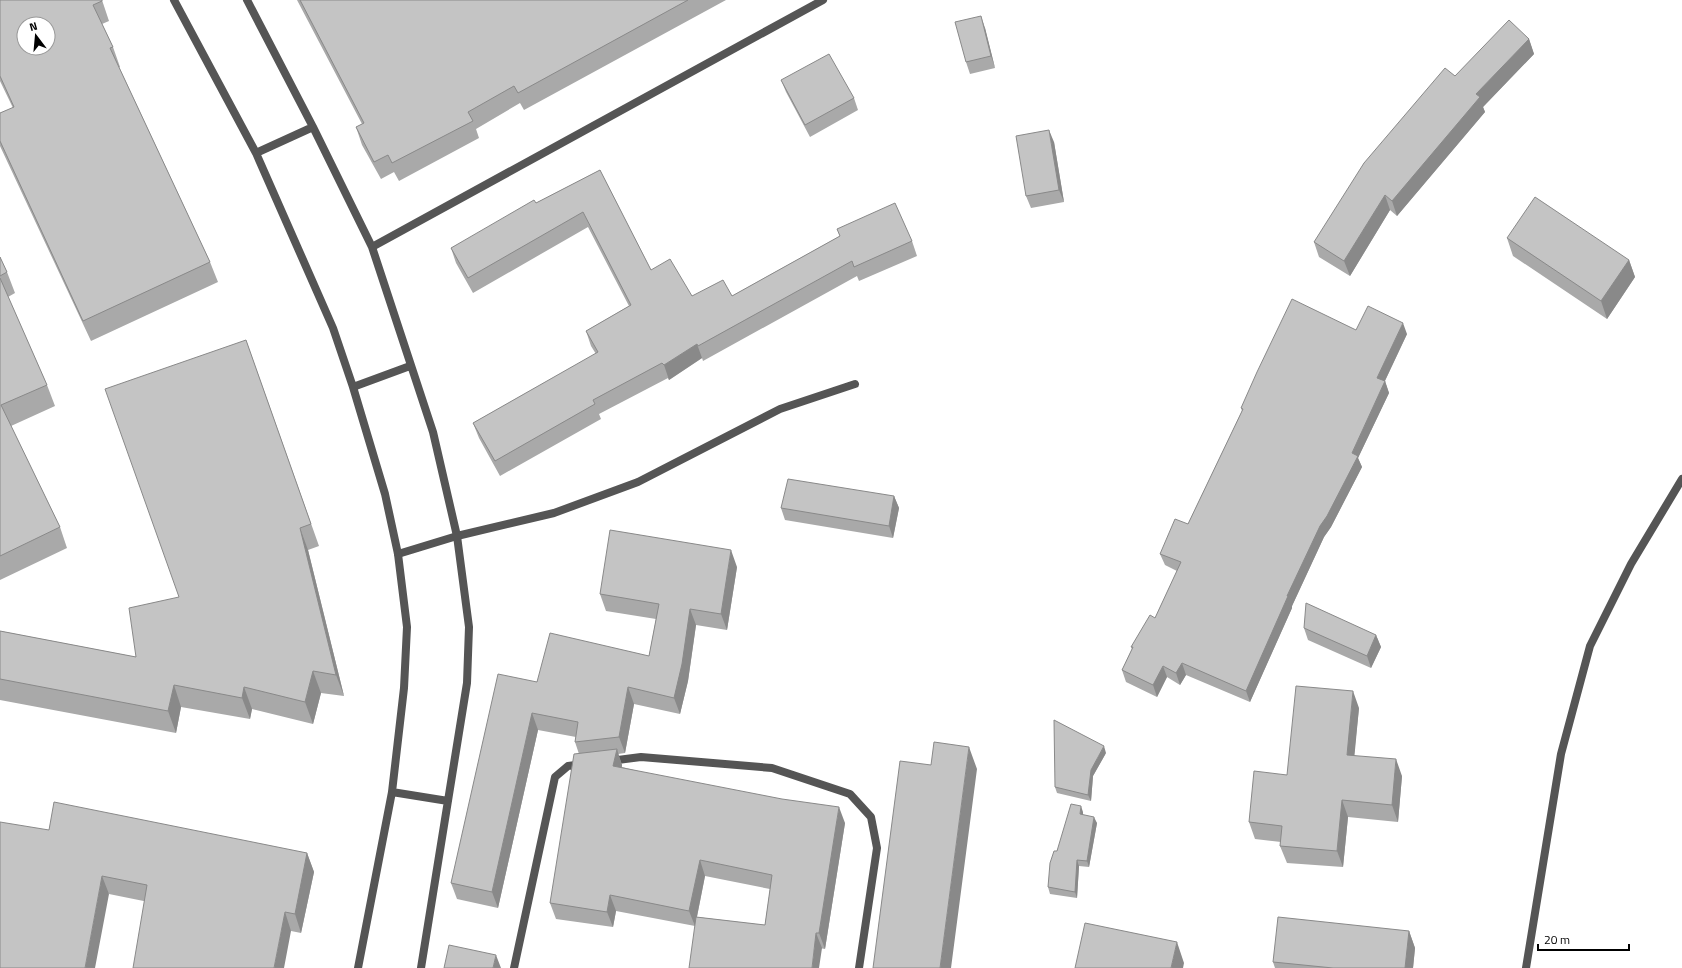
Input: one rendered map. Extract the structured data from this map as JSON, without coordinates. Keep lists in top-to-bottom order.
{
  "scale_bar": "20 m",
  "north": "top"
}
